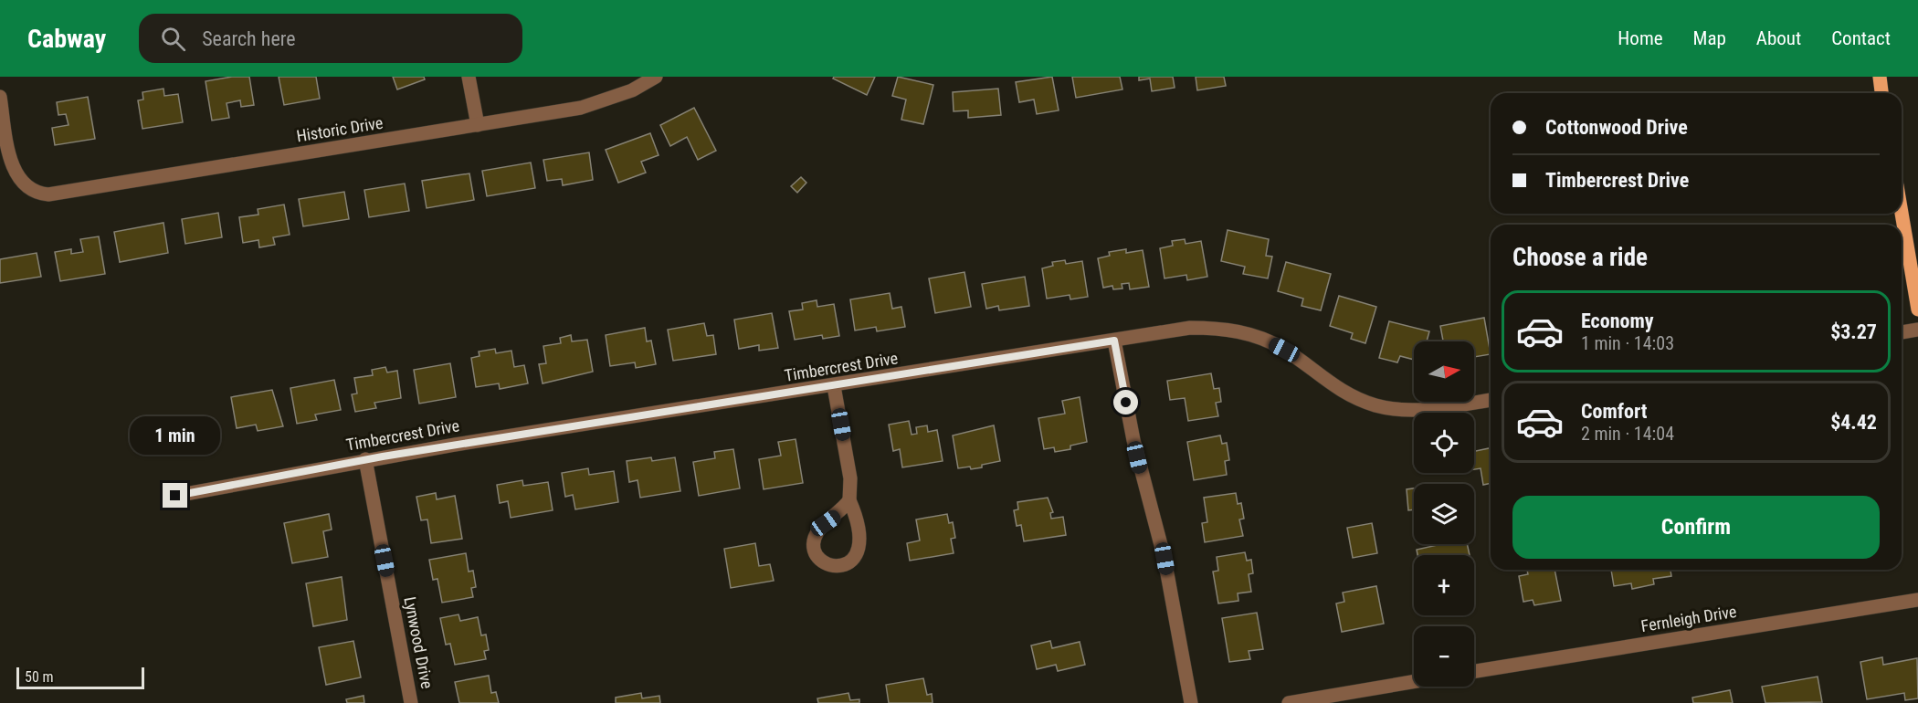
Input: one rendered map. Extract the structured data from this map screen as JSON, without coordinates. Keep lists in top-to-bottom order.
{
  "streets": {
    "street": [
      "Historic Drive",
      "Timbercrest Drive",
      "Fernleigh Drive",
      "Lynwood Drive"
    ]
  },
  "crossings": [
    ["Timbercrest Drive", "Lynwood Drive"]
  ],
  "scale_bar": "50 m",
  "north": "right",
  "page": {
    "header": "Cabway",
    "search": "Search here",
    "nav": [
      "Home",
      "Map",
      "About",
      "Contact"
    ],
    "banner": ["Cottonwood Drive", "Timbercrest Drive"],
    "heading": "Choose a ride",
    "list": [
      {
        "name": "Economy",
        "note": "1 min · 14:03",
        "value": "$3.27"
      },
      {
        "name": "Comfort",
        "note": "2 min · 14:04",
        "value": "$4.42"
      }
    ],
    "map_buttons": ["+", "−"],
    "bubble": "1 min",
    "buttons": "Confirm",
    "scale": "50 m"
  }
}
